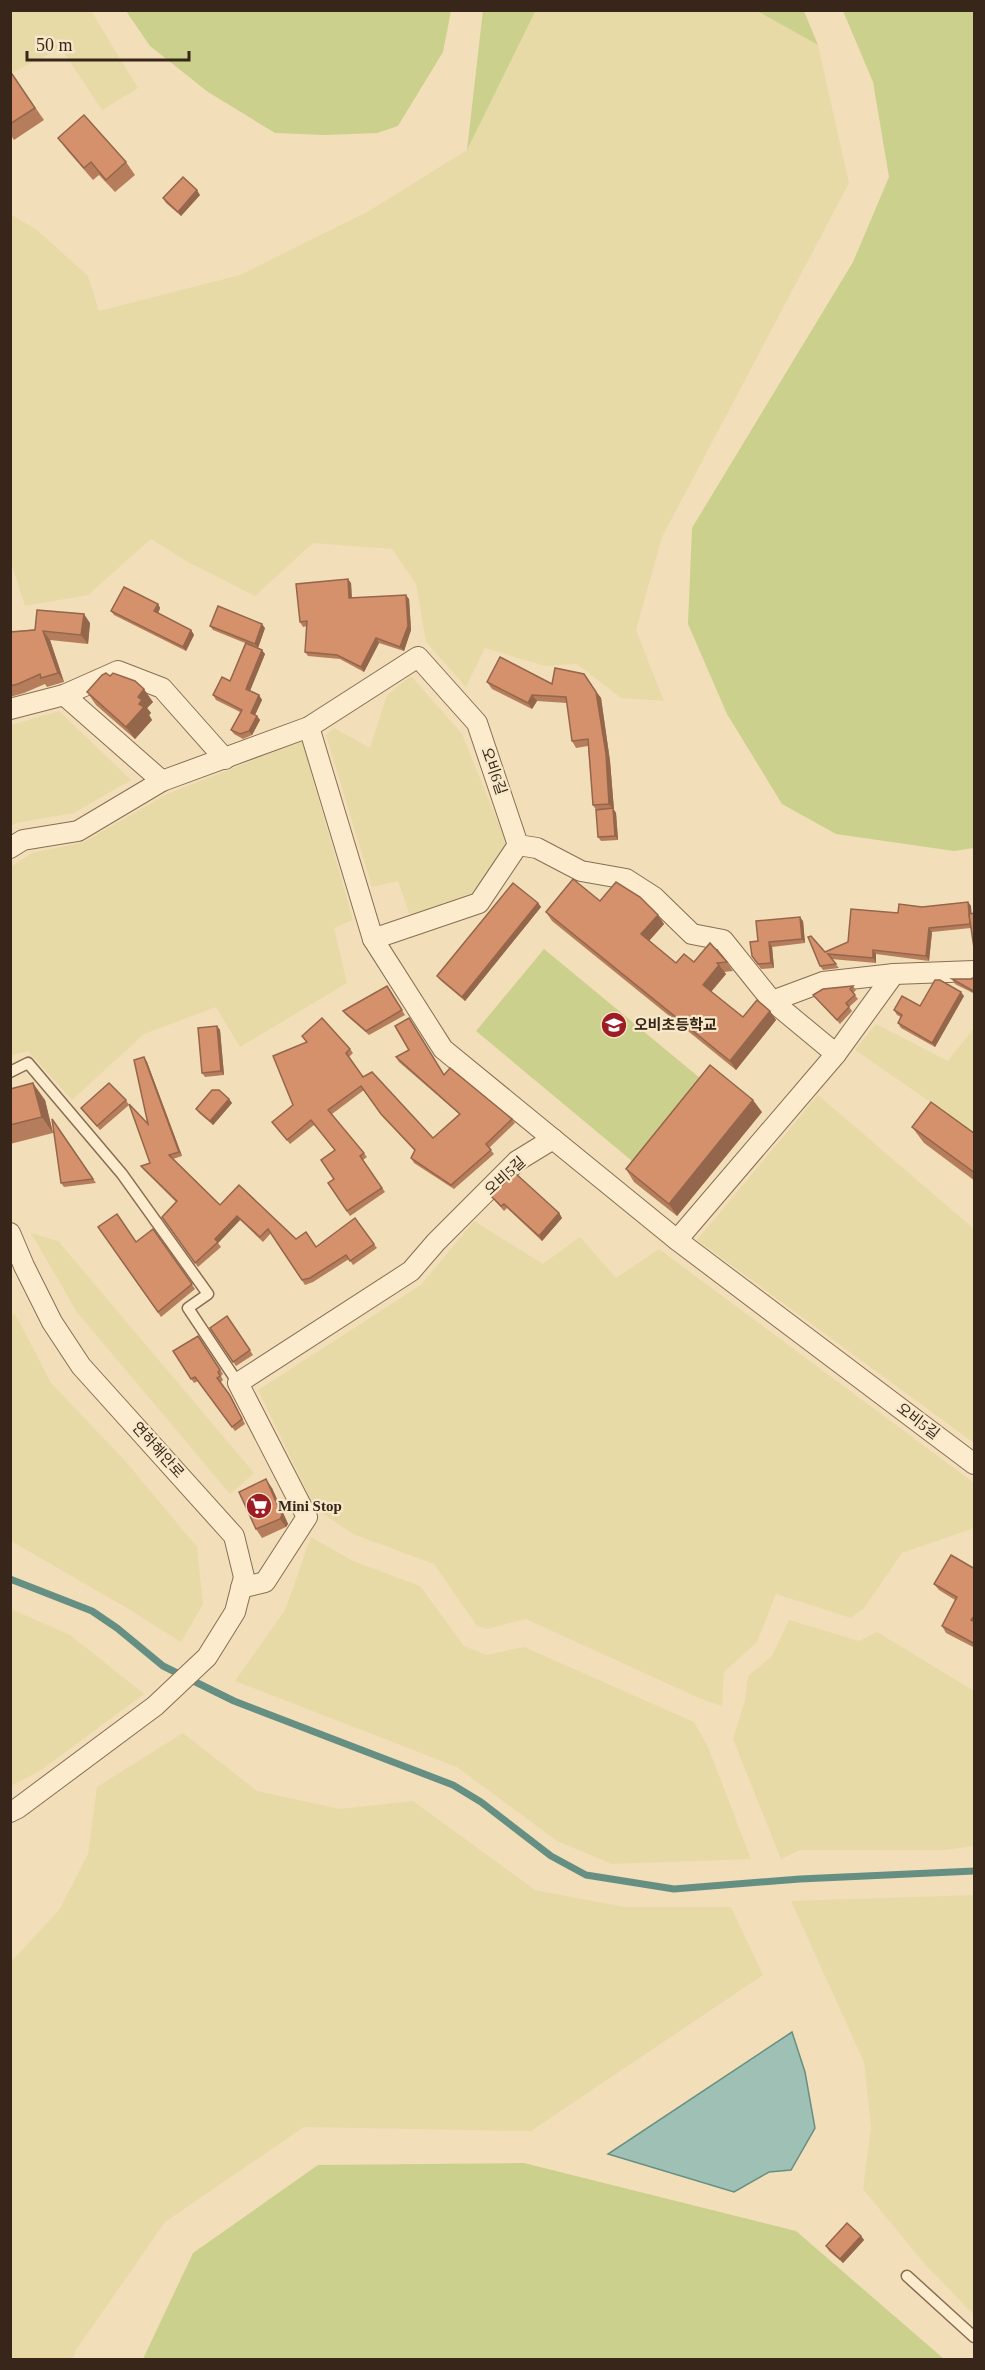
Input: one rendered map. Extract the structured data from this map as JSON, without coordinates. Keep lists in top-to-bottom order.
{
  "streets": {
    "street": ["오비6길", "오비5길", "연하해안로"]
  },
  "places": {
    "school or university": ["오비초등학교"],
    "supermarket": ["Mini Stop"]
  },
  "scale_bar": "50 m"
}
